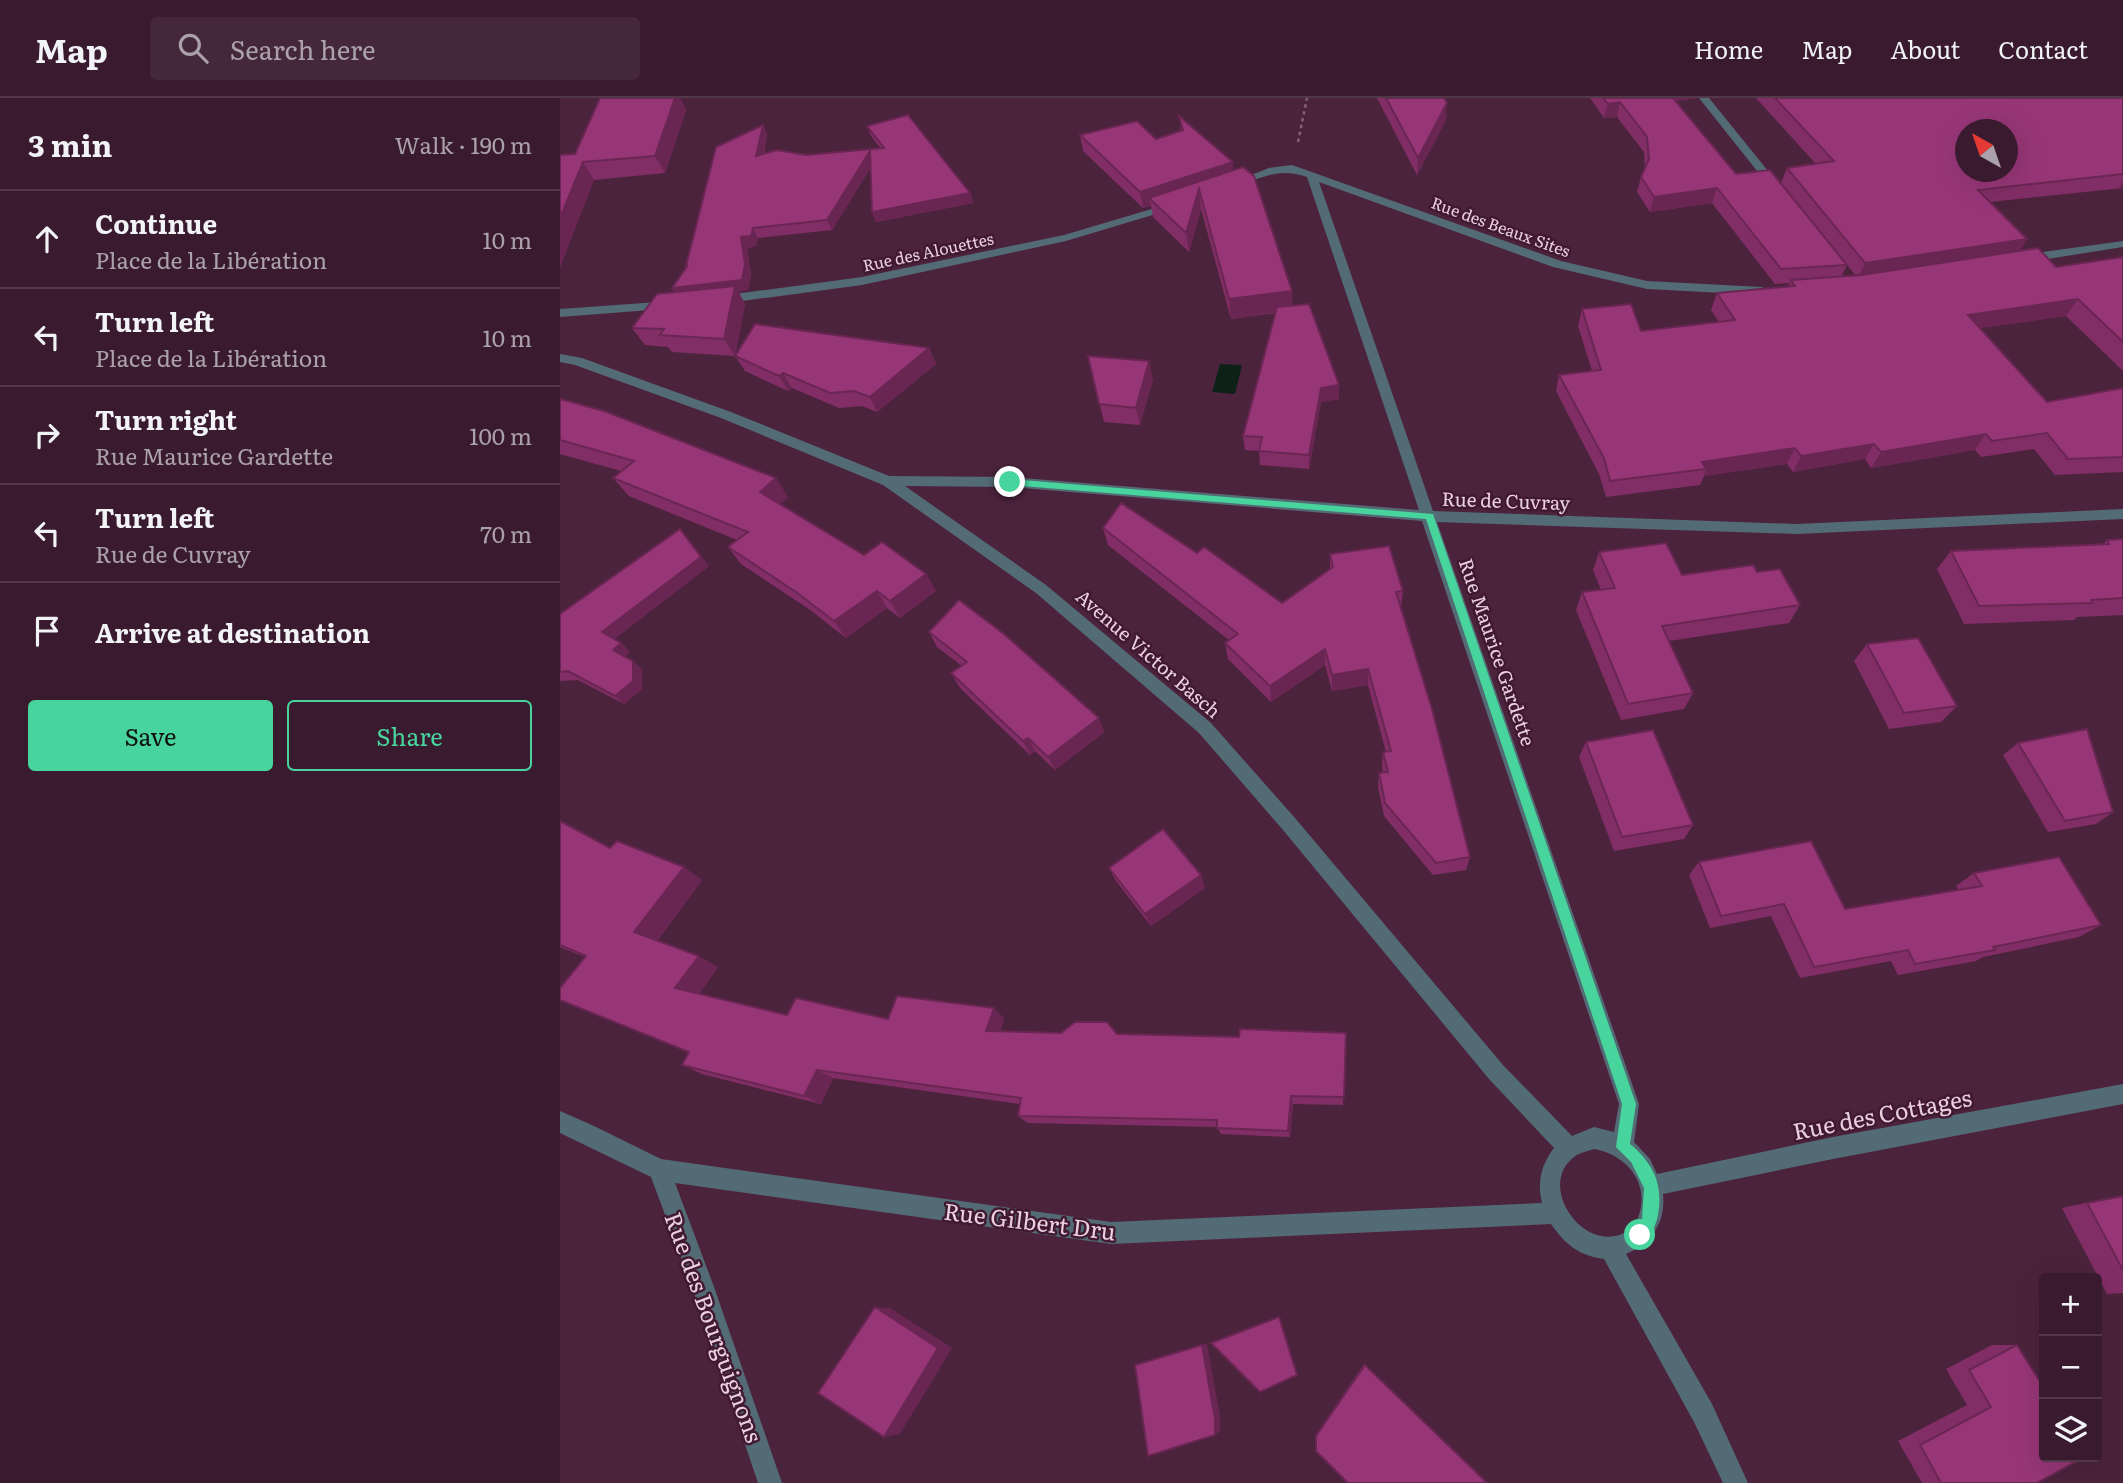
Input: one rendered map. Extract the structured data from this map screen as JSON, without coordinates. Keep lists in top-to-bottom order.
{
  "streets": {
    "street": [
      "Rue des Beaux Sites",
      "Rue des Alouettes",
      "Rue de Cuvray",
      "Rue Maurice Gardette",
      "Avenue Victor Basch",
      "Rue des Cottages",
      "Rue Gilbert Dru",
      "Rue des Bourguignons"
    ]
  },
  "crossings": [
    ["Rue des Beaux Sites", "Rue Maurice Gardette"],
    ["Rue de Cuvray", "Rue Maurice Gardette"],
    ["Rue de Cuvray", "Avenue Victor Basch"],
    ["Rue Maurice Gardette", "Avenue Victor Basch"],
    ["Rue Maurice Gardette", "Rue des Cottages"],
    ["Rue Maurice Gardette", "Rue Gilbert Dru"],
    ["Avenue Victor Basch", "Rue des Cottages"],
    ["Avenue Victor Basch", "Rue Gilbert Dru"],
    ["Rue des Cottages", "Rue Gilbert Dru"],
    ["Rue Gilbert Dru", "Rue des Bourguignons"]
  ],
  "north": "top left",
  "page": {
    "header": "Map",
    "search": "Search here",
    "nav": [
      "Home",
      "Map",
      "About",
      "Contact"
    ],
    "heading": ["3 min", "Walk · 190 m"],
    "list": [
      ["Continue", "Place de la Libération", "10 m"],
      ["Turn left", "Place de la Libération", "10 m"],
      ["Turn right", "Rue Maurice Gardette", "100 m"],
      ["Turn left", "Rue de Cuvray", "70 m"],
      "Arrive at destination"
    ],
    "buttons": ["Save", "Share"],
    "map_buttons": ["+", "−"]
  }
}
